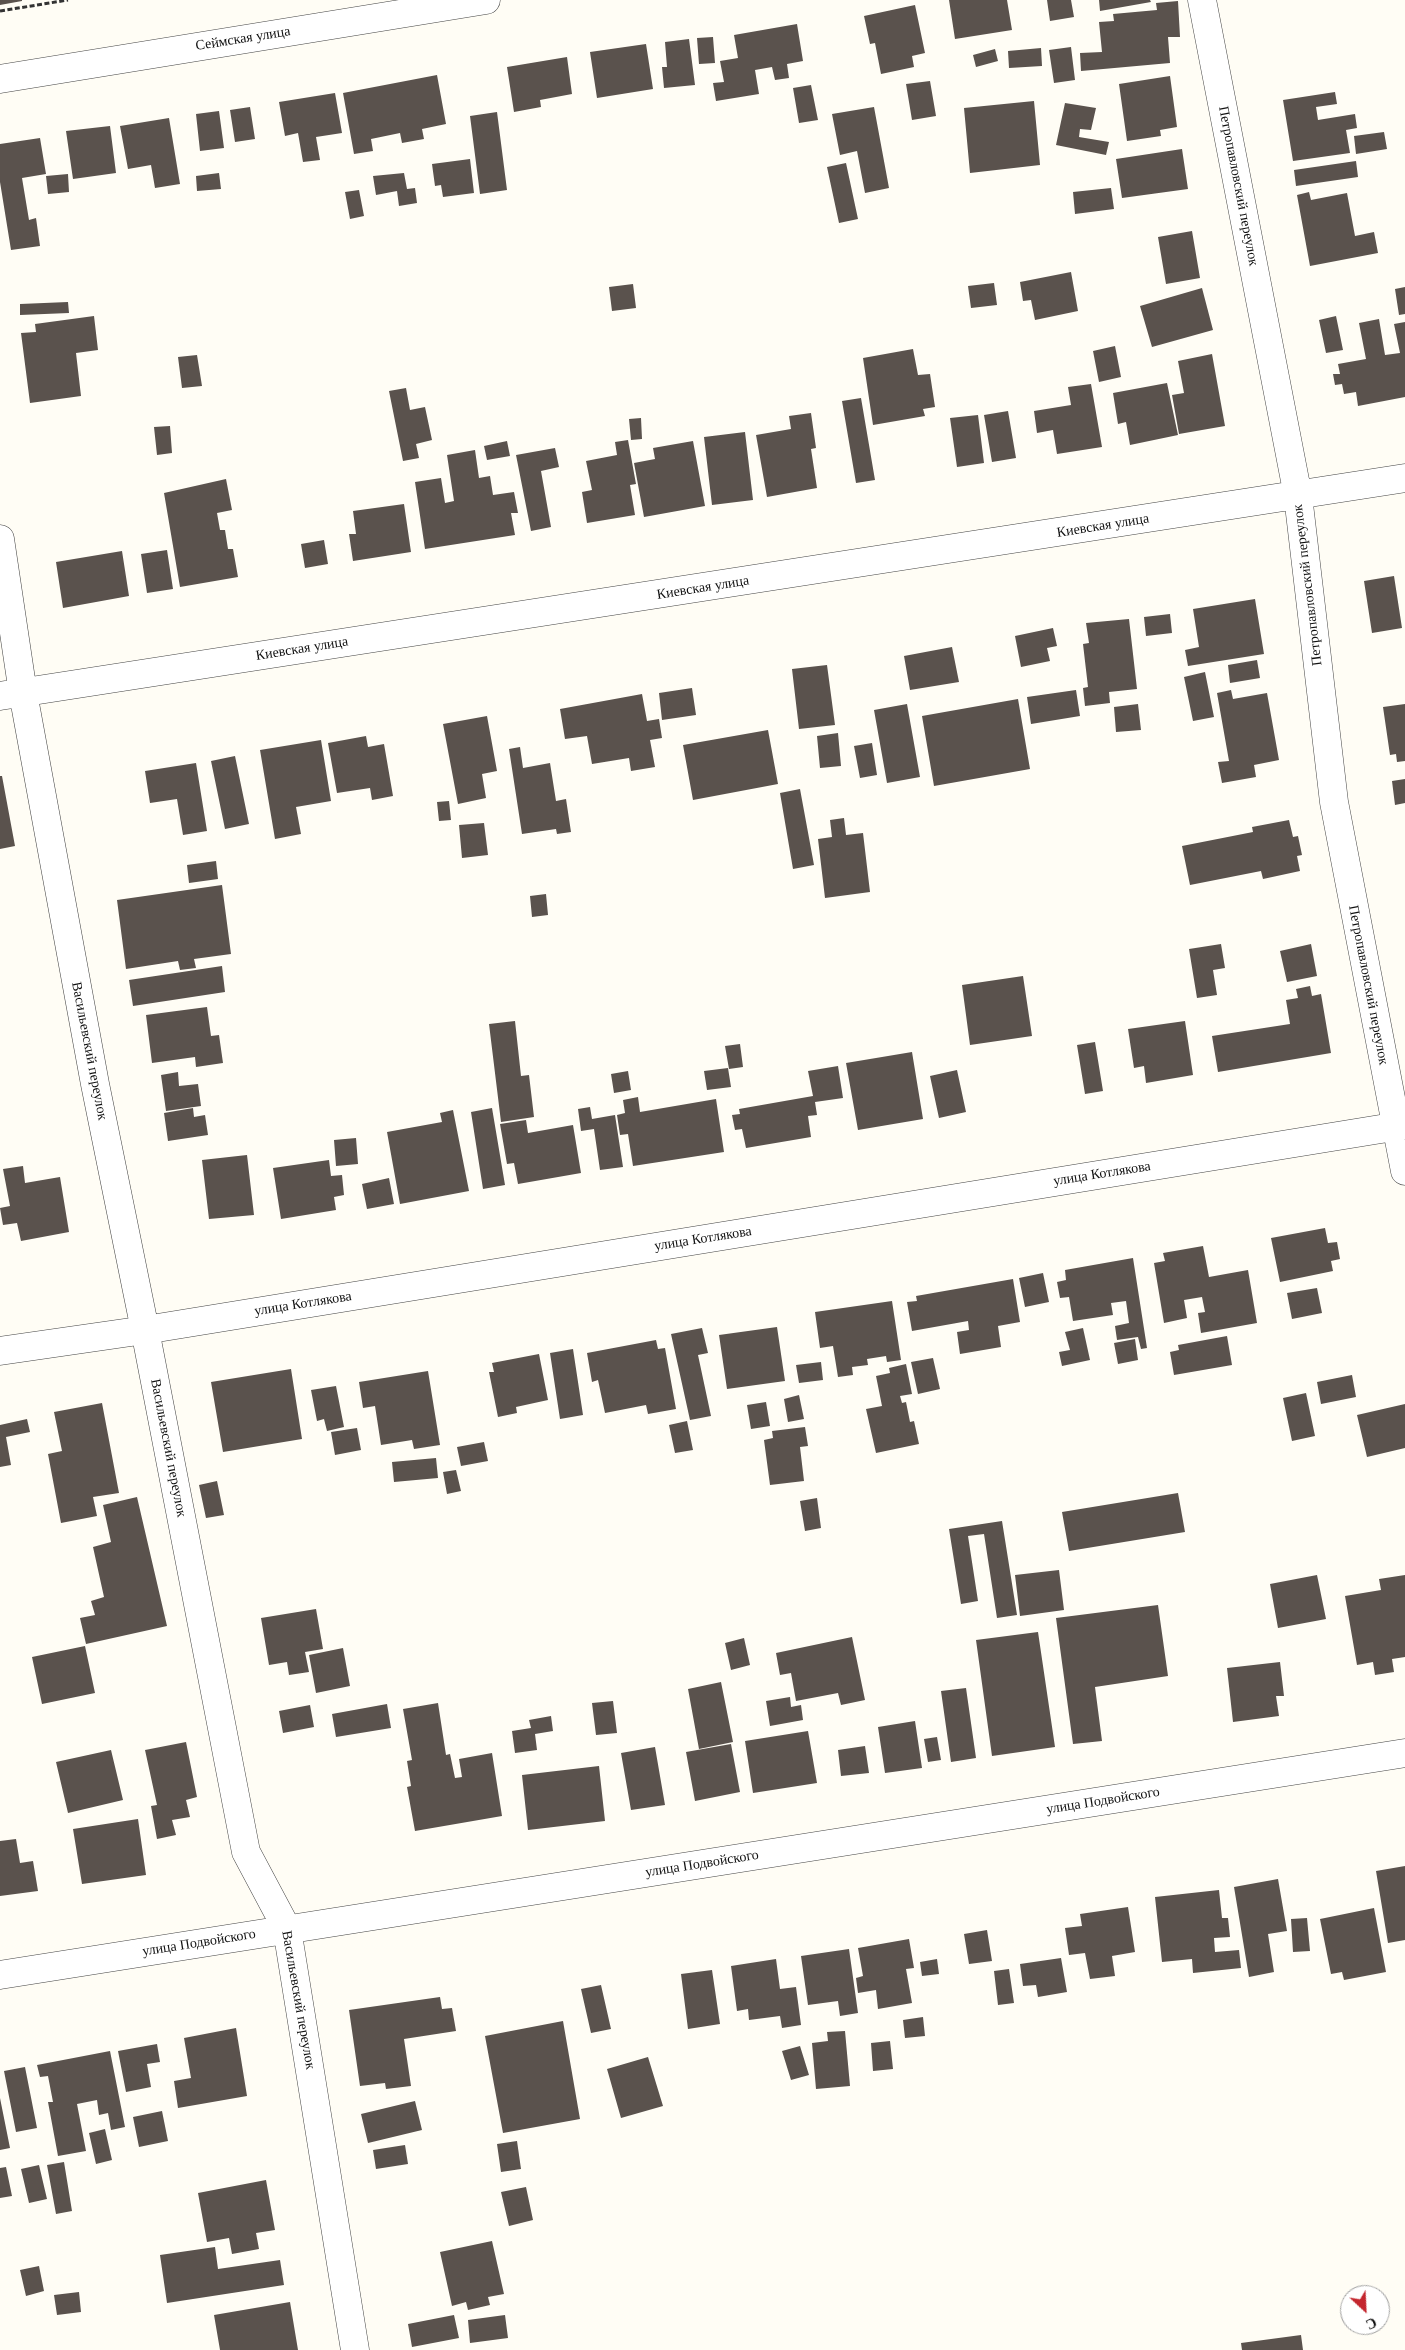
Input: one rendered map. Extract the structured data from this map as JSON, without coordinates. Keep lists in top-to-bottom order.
{
  "streets": {
    "street": [
      "Сеймская улица",
      "Петропавловский переулок",
      "Киевская улица",
      "Васильевский переулок",
      "улица Котлякова",
      "улица Подвойского"
    ]
  },
  "crossings": [
    ["Петропавловский переулок", "Киевская улица"],
    ["Петропавловский переулок", "улица Котлякова"],
    ["Киевская улица", "Васильевский переулок"],
    ["Васильевский переулок", "улица Котлякова"],
    ["Васильевский переулок", "улица Подвойского"]
  ],
  "north": "bottom right"
}
